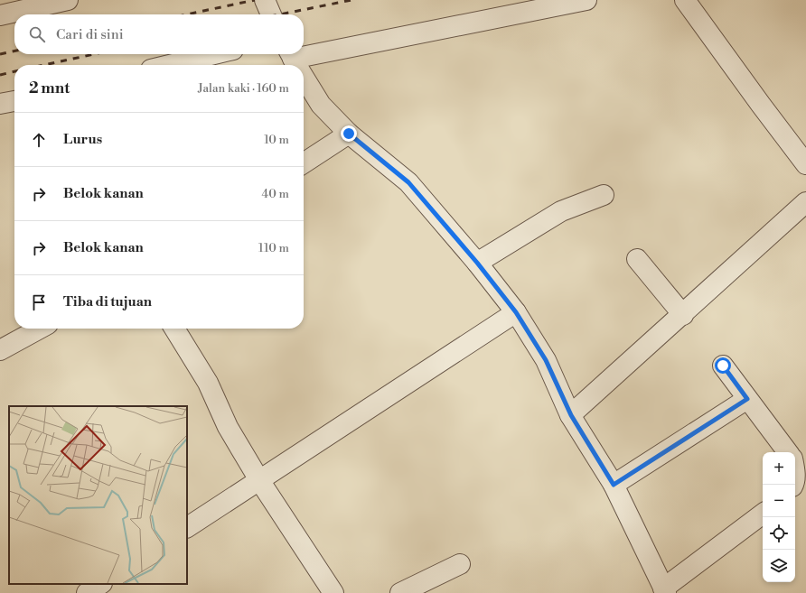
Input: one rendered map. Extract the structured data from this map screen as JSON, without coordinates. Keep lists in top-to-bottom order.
{
  "page": {
    "search": "Cari di sini",
    "heading": ["2 mnt", "Jalan kaki · 160 m"],
    "list": [
      ["Lurus", "10 m"],
      ["Belok kanan", "40 m"],
      ["Belok kanan", "110 m"],
      "Tiba di tujuan"
    ],
    "map_buttons": ["+", "−"]
  }
}
